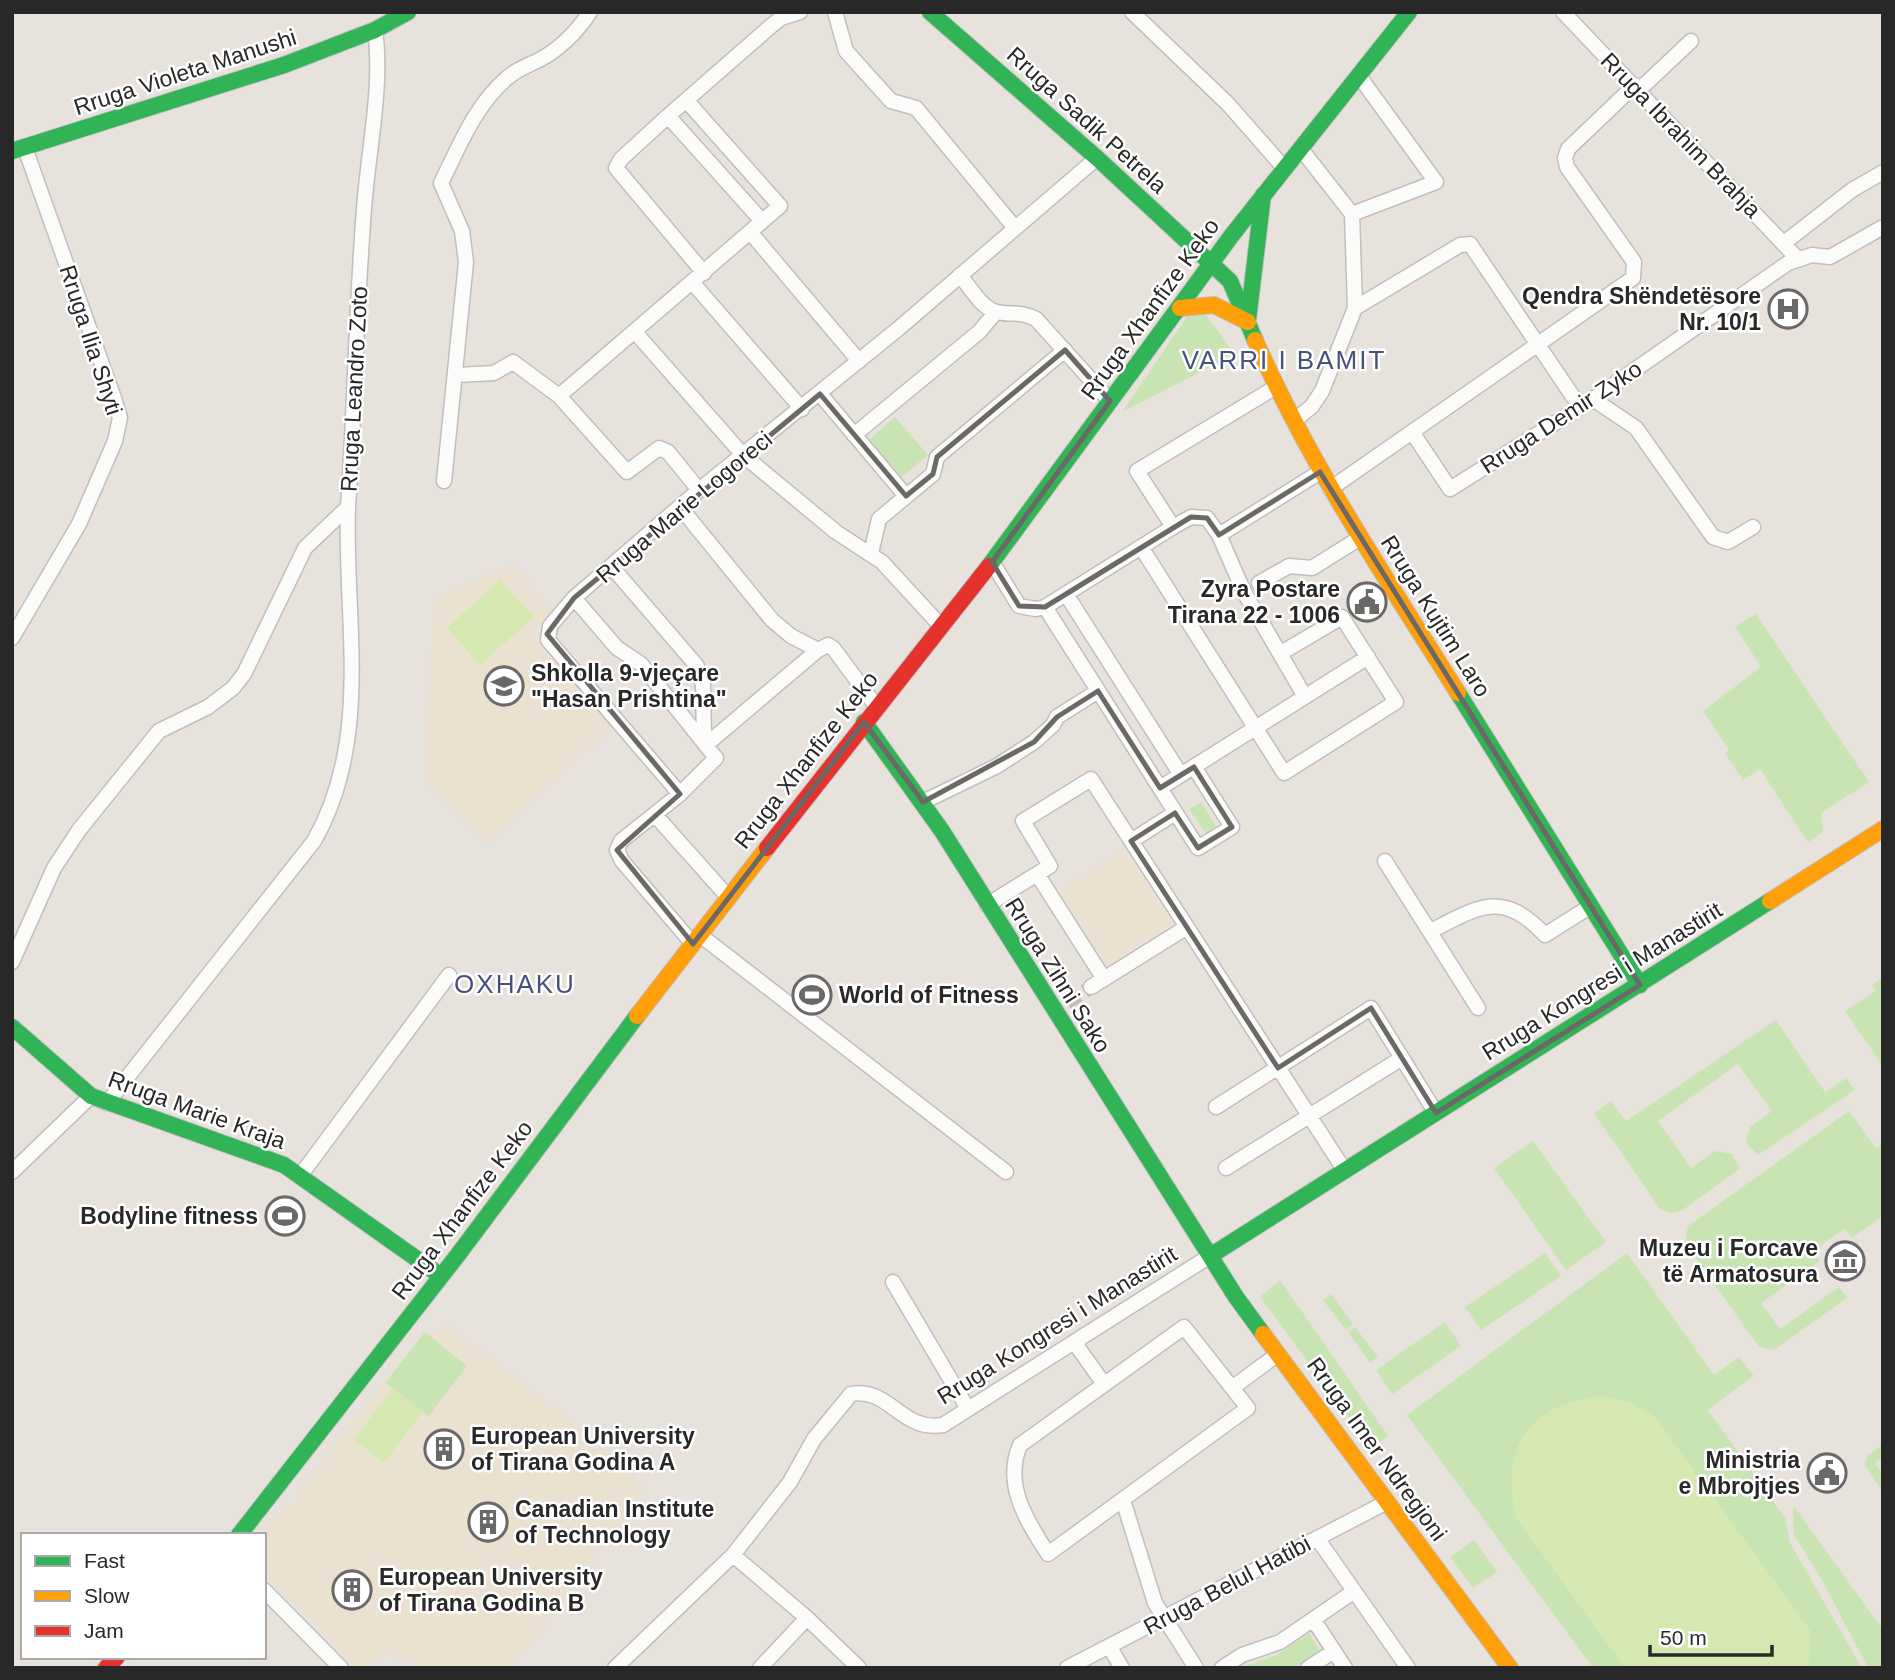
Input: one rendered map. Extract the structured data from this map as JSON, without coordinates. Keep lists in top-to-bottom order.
{
  "streets": {
    "street": [
      "Rruga Violeta Manushi",
      "Rruga Sadik Petrela",
      "Rruga Ibrahim Brahja",
      "Rruga Xhanfize Keko",
      "Rruga Ilia Shyti",
      "Rruga Leandro Zoto",
      "Rruga Demir Zyko",
      "Rruga Marie Logoreci",
      "Rruga Kujtim Laro",
      "Rruga Zihni Sako",
      "Rruga Kongresi i Manastirit",
      "Rruga Marie Kraja",
      "Rruga Imer Ndregjoni",
      "Rruga Belul Hatibi"
    ]
  },
  "crossings": [
    ["Rruga Violeta Manushi", "Rruga Ilia Shyti"],
    ["Rruga Violeta Manushi", "Rruga Leandro Zoto"],
    ["Rruga Sadik Petrela", "Rruga Xhanfize Keko"],
    ["Rruga Sadik Petrela", "Rruga Marie Logoreci"],
    ["Rruga Sadik Petrela", "Rruga Kujtim Laro"],
    ["Rruga Ibrahim Brahja", "Rruga Demir Zyko"],
    ["Rruga Xhanfize Keko", "Rruga Kujtim Laro"],
    ["Rruga Xhanfize Keko", "Rruga Zihni Sako"],
    ["Rruga Xhanfize Keko", "Rruga Marie Kraja"],
    ["Rruga Kujtim Laro", "Rruga Kongresi i Manastirit"],
    ["Rruga Zihni Sako", "Rruga Kongresi i Manastirit"],
    ["Rruga Zihni Sako", "Rruga Imer Ndregjoni"],
    ["Rruga Kongresi i Manastirit", "Rruga Imer Ndregjoni"],
    ["Rruga Imer Ndregjoni", "Rruga Belul Hatibi"]
  ],
  "districts": ["VARRI I BAMIT", "OXHAKU"],
  "places": {
    "hospital": ["Qendra Shëndetësore Nr. 10/1"],
    "public building": ["Zyra Postare Tirana 22 - 1006", "Ministria e Mbrojtjes"],
    "school or university": ["Shkolla 9-vjeçare \"Hasan Prishtina\""],
    "sports": ["World of Fitness", "Bodyline fitness"],
    "museum": ["Muzeu i Forcave të Armatosura"],
    "building": ["European University of Tirana Godina A", "Canadian Institute of Technology", "European University of Tirana Godina B"]
  },
  "legend": ["Fast", "Slow", "Jam"],
  "scale_bar": "50 m"
}
